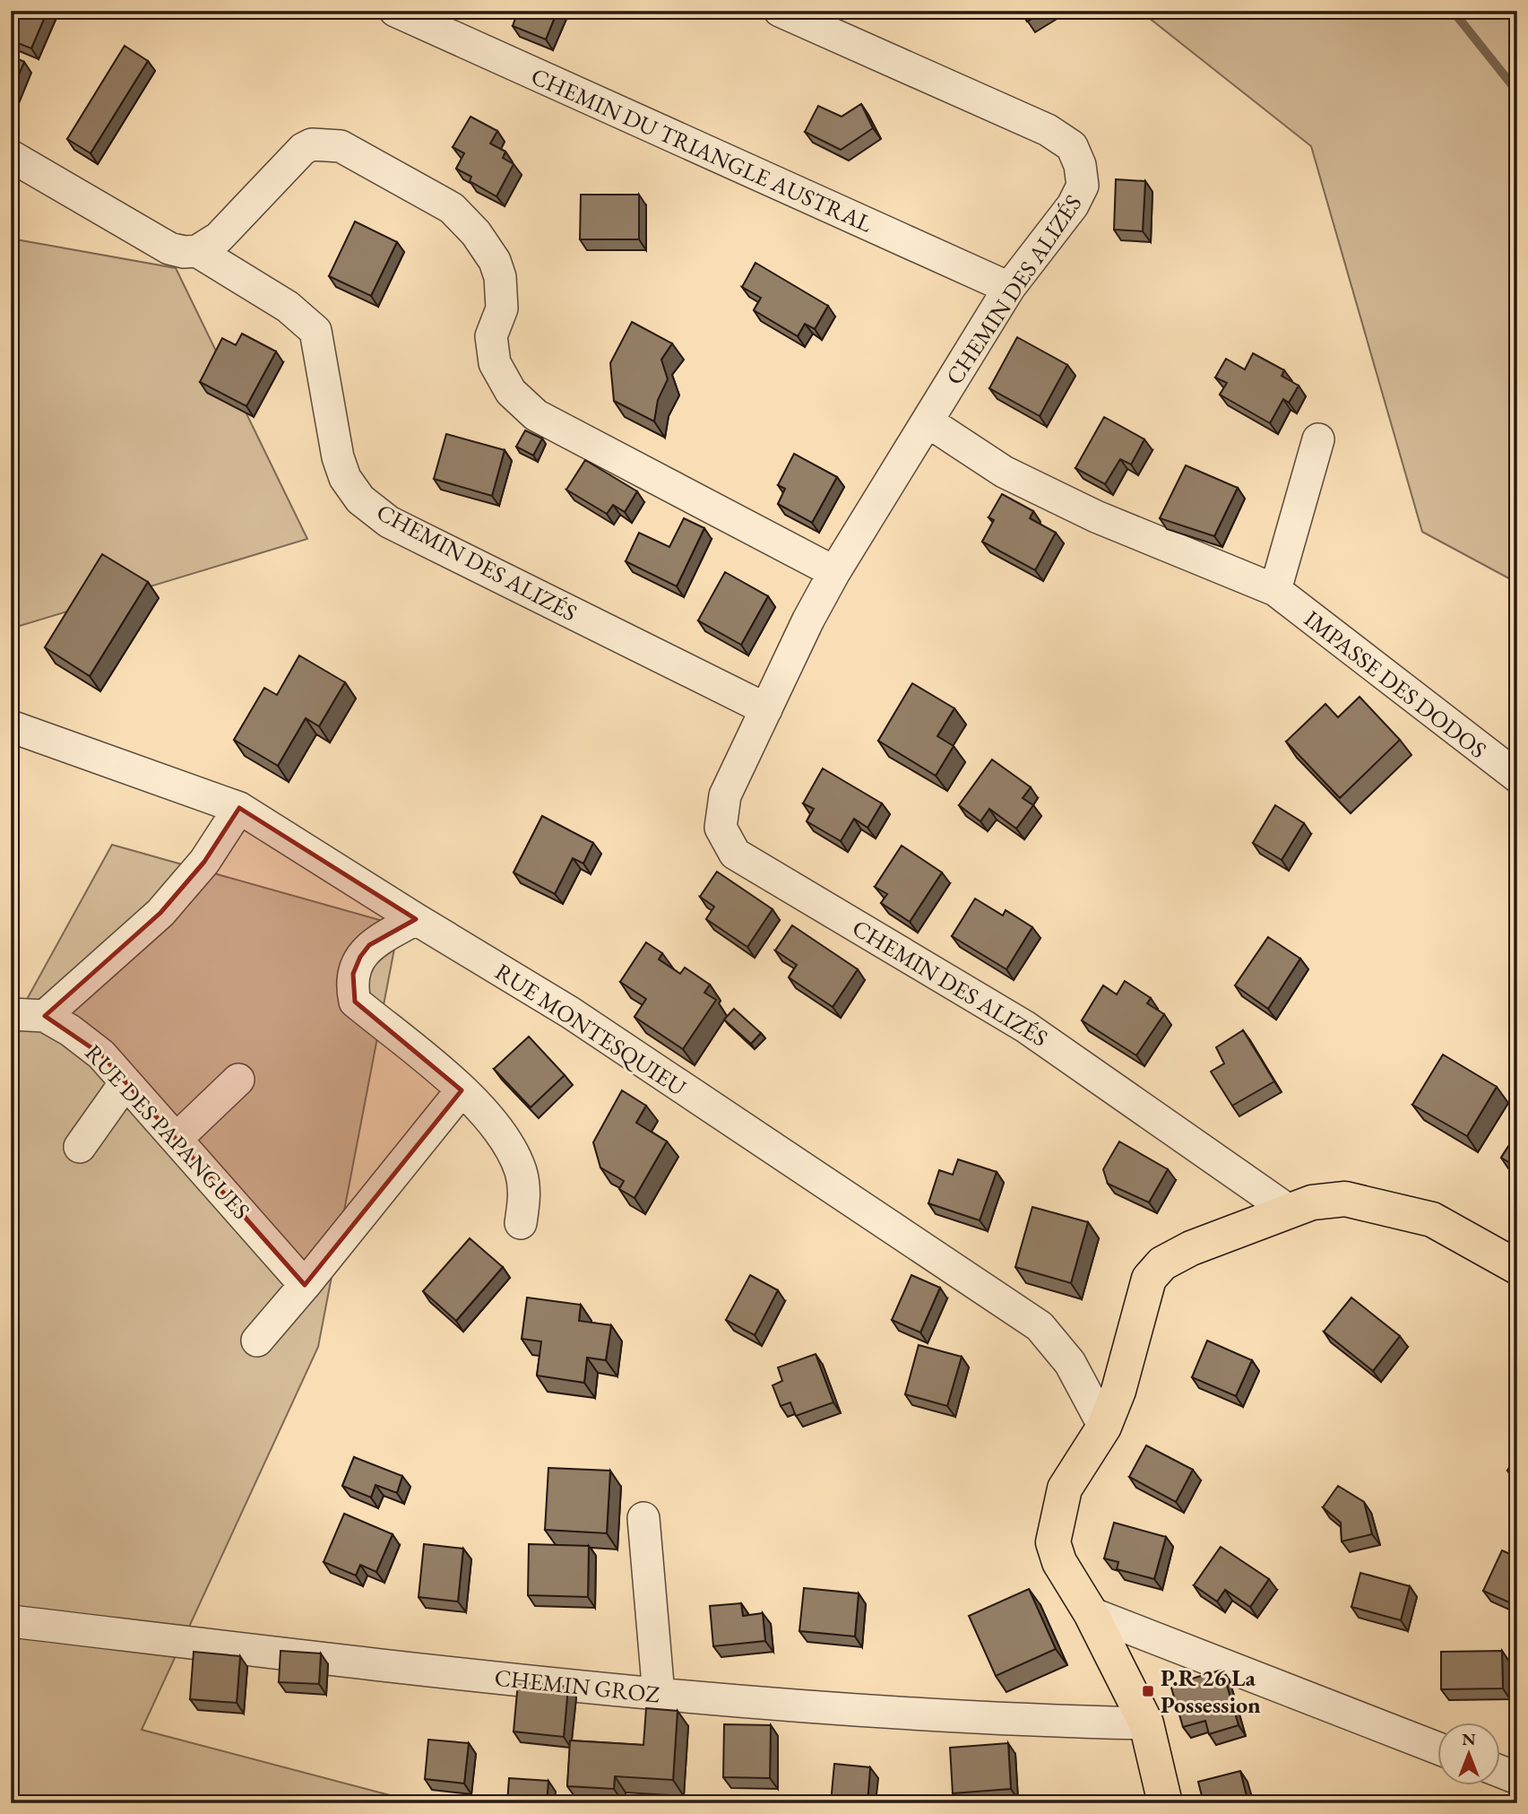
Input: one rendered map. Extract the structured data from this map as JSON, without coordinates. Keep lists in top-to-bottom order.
{
  "streets": {
    "street": [
      "CHEMIN DU TRIANGLE AUSTRAL",
      "CHEMIN DES ALIZÉS",
      "IMPASSE DES DODOS",
      "RUE MONTESQUIEU",
      "RUE DES PAPANGUES",
      "CHEMIN GROZ"
    ]
  },
  "crossings": [
    ["CHEMIN DU TRIANGLE AUSTRAL", "CHEMIN DES ALIZÉS"],
    ["CHEMIN DES ALIZÉS", "IMPASSE DES DODOS"]
  ],
  "places": {
    "transit": ["P.R 26 La Possession"]
  },
  "north": "top"
}
